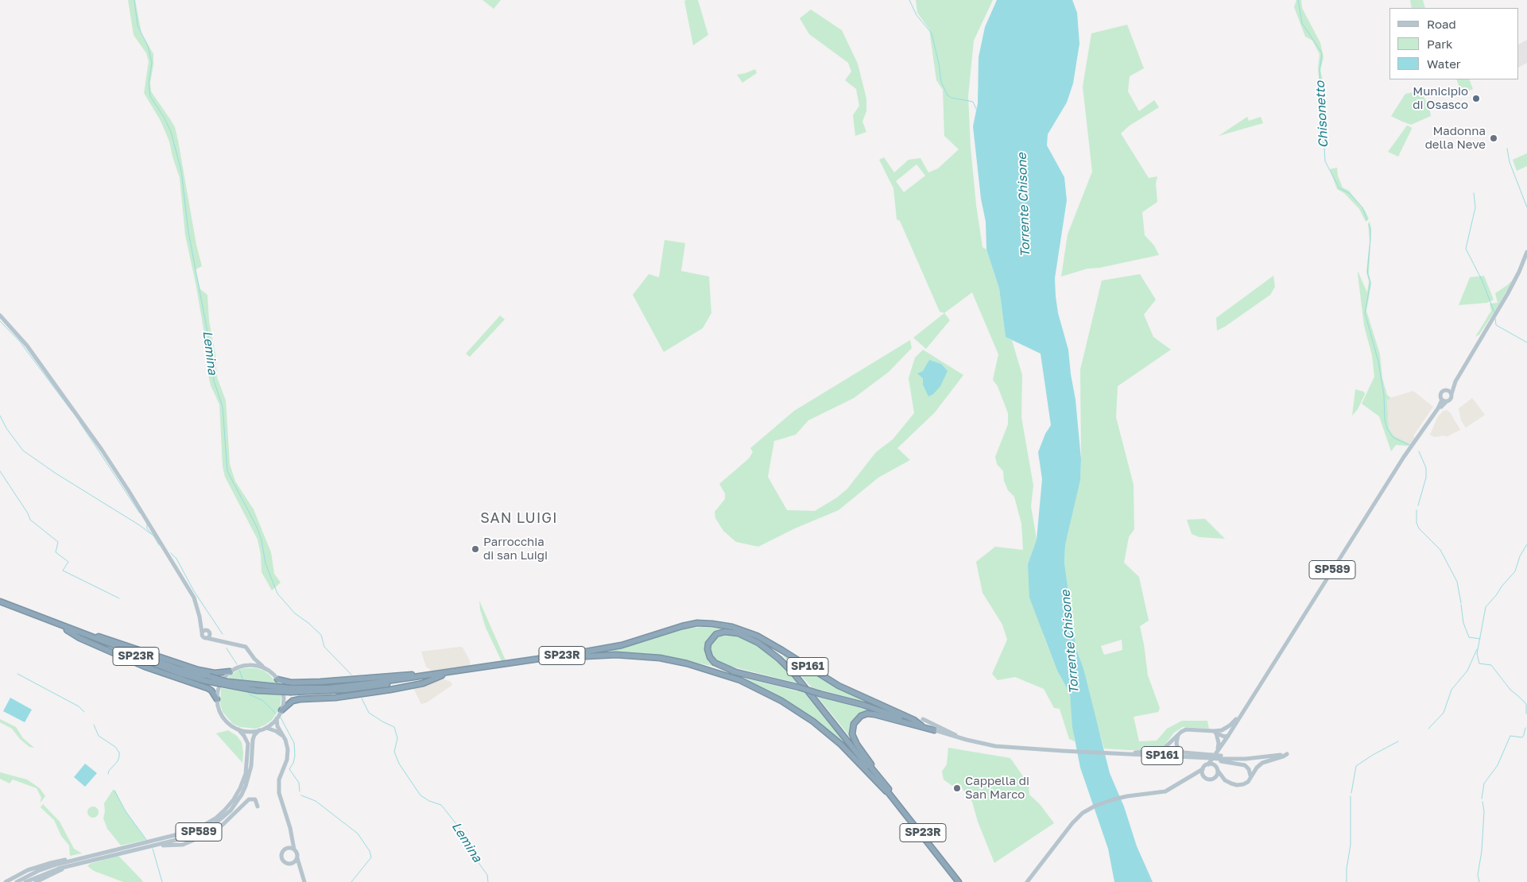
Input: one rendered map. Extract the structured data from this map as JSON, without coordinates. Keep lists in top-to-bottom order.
{
  "streets": {
    "highway": ["SP23R", "SP161"],
    "main road": ["SP589"]
  },
  "crossings": [
    ["SP589", "SP161"],
    ["SP23R", "SP161"]
  ],
  "districts": ["SAN LUIGI"],
  "water": ["Chisonetto", "Torrente Chisone", "Lemina"],
  "places": [
    "Municipio di Osasco",
    "Madonna della Neve",
    "Parrocchia di san Luigi",
    "Cappella di San Marco"
  ],
  "legend": ["Road", "Park", "Water"]
}
